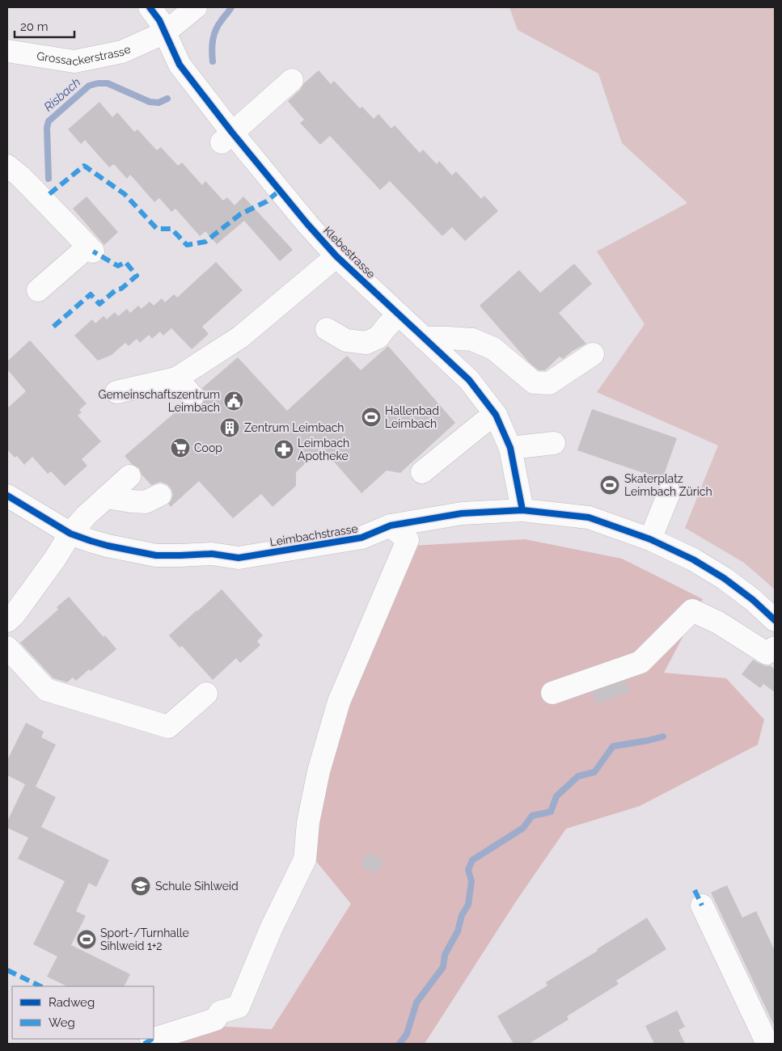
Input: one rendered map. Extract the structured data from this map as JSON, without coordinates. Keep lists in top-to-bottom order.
{
  "streets": {
    "street": ["Grossackerstrasse", "Klebestrasse", "Leimbachstrasse"]
  },
  "crossings": [
    ["Grossackerstrasse", "Klebestrasse"],
    ["Klebestrasse", "Leimbachstrasse"]
  ],
  "water": ["Risbach"],
  "places": {
    "public building": ["Gemeinschaftszentrum Leimbach"],
    "sports": ["Hallenbad Leimbach", "Skaterplatz Leimbach Zürich", "Sport-/Turnhalle Sihlweid 1+2"],
    "building": ["Zentrum Leimbach"],
    "supermarket": ["Coop"],
    "pharmacy": ["Leimbach Apotheke"],
    "school or university": ["Schule Sihlweid"]
  },
  "legend": ["Radweg", "Weg"],
  "scale_bar": "20 m"
}
